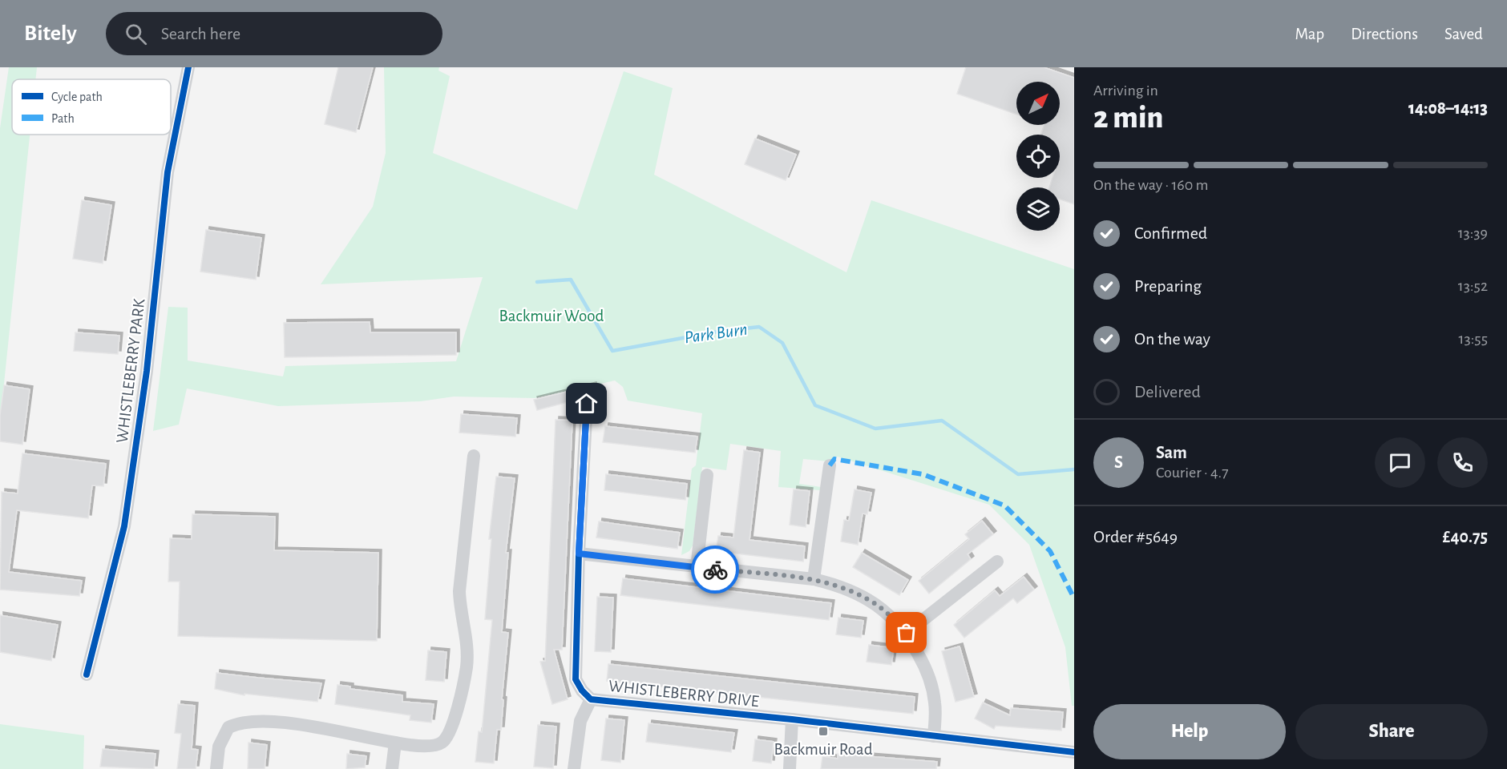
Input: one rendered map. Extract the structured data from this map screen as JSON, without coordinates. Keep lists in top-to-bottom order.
{
  "streets": {
    "street": ["WHISTLEBERRY PARK", "WHISTLEBERRY DRIVE"]
  },
  "water": ["Park Burn"],
  "parks": ["Backmuir Wood"],
  "places": {
    "transit": ["Backmuir Road"]
  },
  "legend": ["Cycle path", "Path"],
  "north": "top right",
  "page": {
    "header": "Bitely",
    "search": "Search here",
    "nav": ["Map", "Directions", "Saved"],
    "heading": ["2 min", "Arriving in", "14:08–14:13"],
    "panel": [
      "Sam",
      "Courier · 4.7",
      "Order #5649",
      "£40.75"
    ],
    "bar": "On the way · 160 m",
    "list": [
      ["Confirmed", "13:39"],
      ["Preparing", "13:52"],
      ["On the way", "13:55"],
      "Delivered"
    ],
    "round": "S",
    "buttons": ["Help", "Share"]
  }
}
